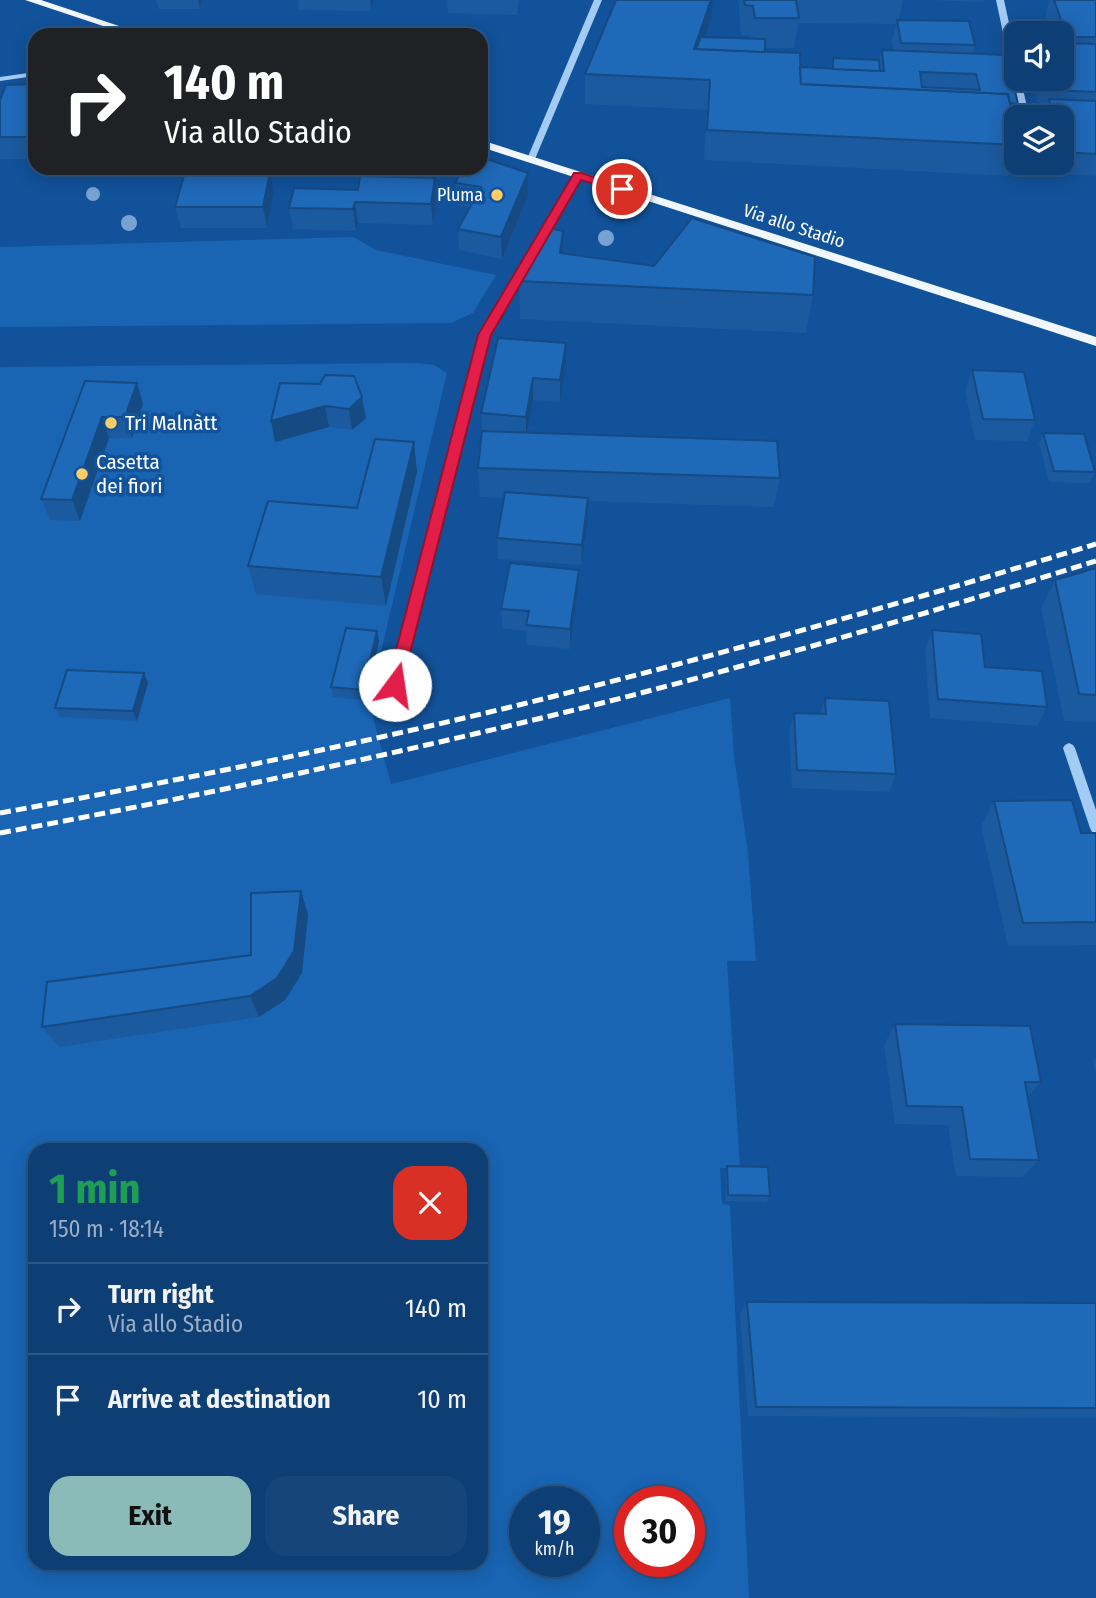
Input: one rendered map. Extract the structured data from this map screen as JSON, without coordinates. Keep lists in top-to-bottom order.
{
  "streets": {
    "main road": ["Via allo Stadio"]
  },
  "places": ["Pluma", "Tri Malnàtt", "Casetta dei fiori"],
  "page": {
    "turn": ["140 m", "Via allo Stadio"],
    "heading": ["1 min", "150 m · 18:14"],
    "list": [
      {
        "name": "Turn right",
        "note": "Via allo Stadio",
        "value": "140 m"
      },
      {
        "name": "Arrive at destination",
        "value": "10 m"
      }
    ],
    "buttons": ["Exit", "Share"],
    "speed": "19 km/h",
    "limit": "30"
  }
}
